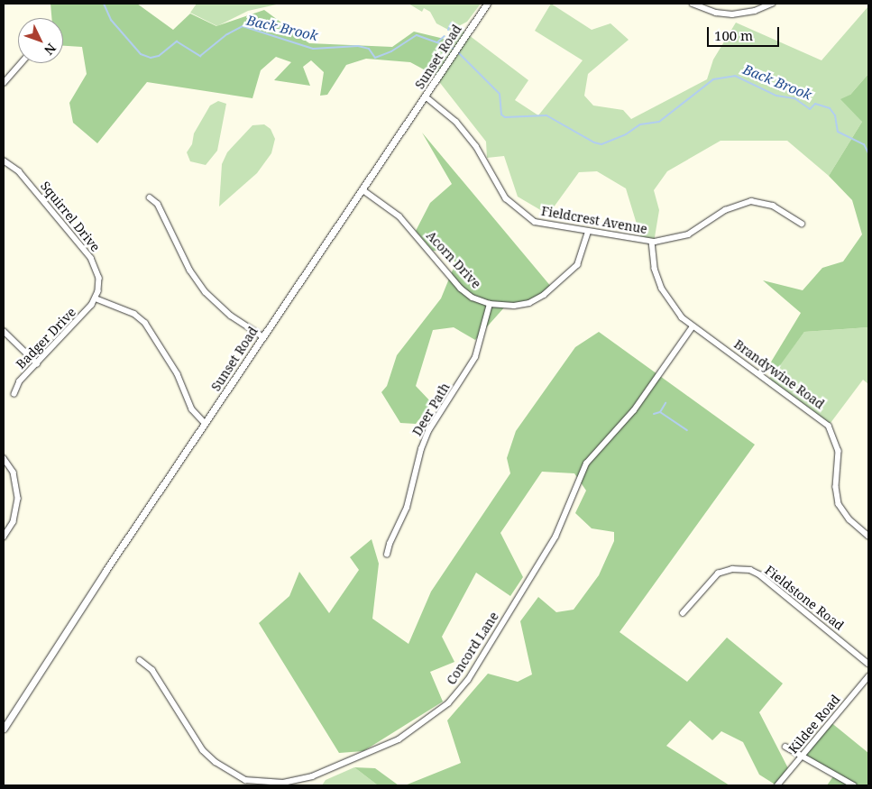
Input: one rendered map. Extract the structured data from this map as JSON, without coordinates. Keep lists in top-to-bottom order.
{
  "streets": {
    "street": [
      "Sunset Road",
      "Squirrel Drive",
      "Fieldcrest Avenue",
      "Acorn Drive",
      "Badger Drive",
      "Brandywine Road",
      "Deer Path",
      "Fieldstone Road",
      "Concord Lane",
      "Kildee Road"
    ]
  },
  "crossings": [
    ["Sunset Road", "Fieldcrest Avenue"],
    ["Sunset Road", "Acorn Drive"],
    ["Squirrel Drive", "Badger Drive"],
    ["Fieldcrest Avenue", "Acorn Drive"],
    ["Fieldcrest Avenue", "Brandywine Road"],
    ["Acorn Drive", "Deer Path"],
    ["Brandywine Road", "Concord Lane"]
  ],
  "water": ["Back Brook"],
  "scale_bar": "100 m",
  "north": "bottom right"
}
